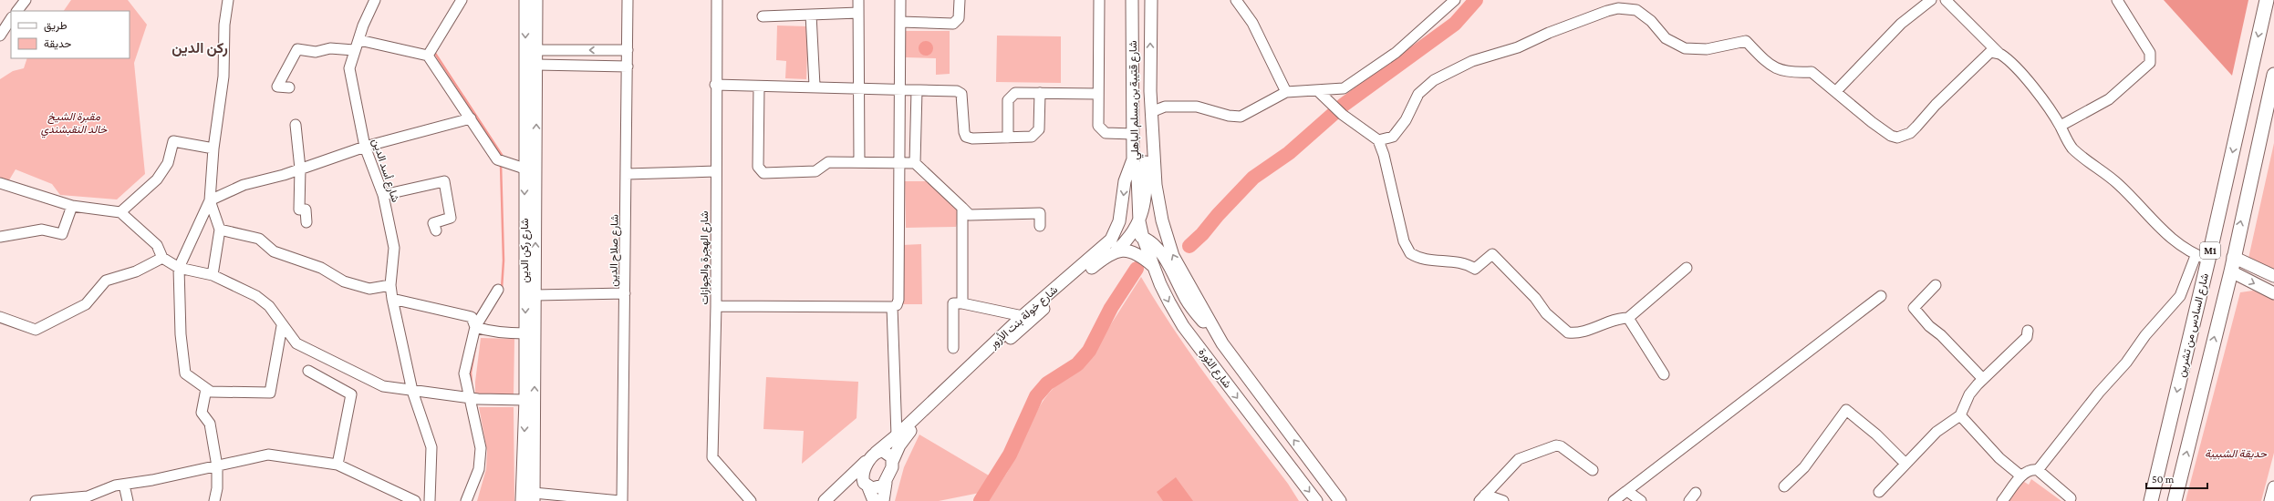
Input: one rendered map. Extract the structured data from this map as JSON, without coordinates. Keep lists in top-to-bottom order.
{
  "streets": {
    "highway": ["M1", "شارع السادس من تشرين"],
    "main road": [
      "شارع قتيبة بن مسلم الباهلي",
      "شارع ركن الدين",
      "شارع خولة بنت الأزور",
      "شارع الثورة"
    ],
    "street": ["شارع أسد الدين", "شارع صلاح الدين", "شارع الهجرة والجوازات"]
  },
  "crossings": [
    ["شارع قتيبة بن مسلم الباهلي", "شارع خولة بنت الأزور"],
    ["شارع قتيبة بن مسلم الباهلي", "شارع الثورة"],
    ["شارع خولة بنت الأزور", "شارع الثورة"]
  ],
  "districts": ["ركن الدين"],
  "parks": ["مقبرة الشيخ خالد النقبشندي", "حديقة الشبيبة"],
  "legend": ["طريق", "حديقة"],
  "scale_bar": "50 m"
}
